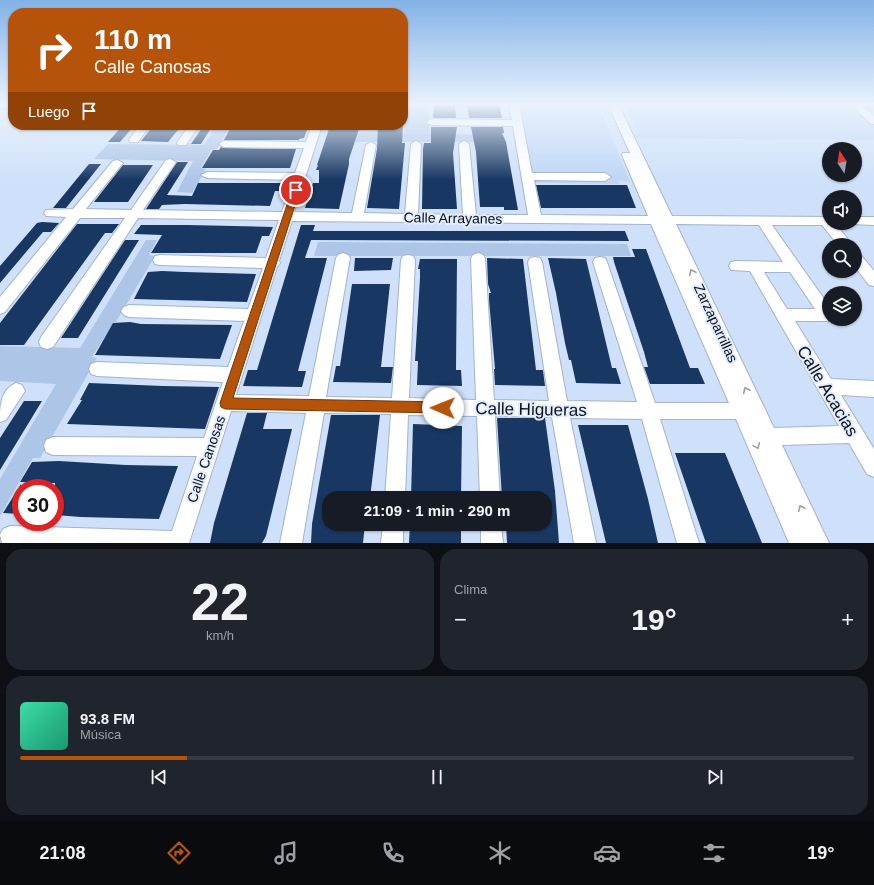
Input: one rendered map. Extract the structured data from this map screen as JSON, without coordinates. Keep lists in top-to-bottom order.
{
  "streets": {
    "street": [
      "Calle Arrayanes",
      "Zarzaparrillas",
      "Calle Acacias",
      "Calle Higueras",
      "Calle Canosas"
    ]
  },
  "crossings": [
    ["Calle Arrayanes", "Zarzaparrillas"],
    ["Calle Arrayanes", "Calle Canosas"],
    ["Zarzaparrillas", "Calle Higueras"],
    ["Calle Higueras", "Calle Canosas"]
  ],
  "north": "top",
  "page": {
    "turn": ["110 m", "Calle Canosas"],
    "then": "Luego",
    "limit": "30",
    "trip": "21:09 · 1 min · 290 m",
    "tile": [
      ["22", "km/h"],
      "Clima"
    ],
    "heat": ["−", "19°", "+"],
    "song": ["93.8 FM", "Música"],
    "tabs": ["21:08", "19°"]
  }
}
